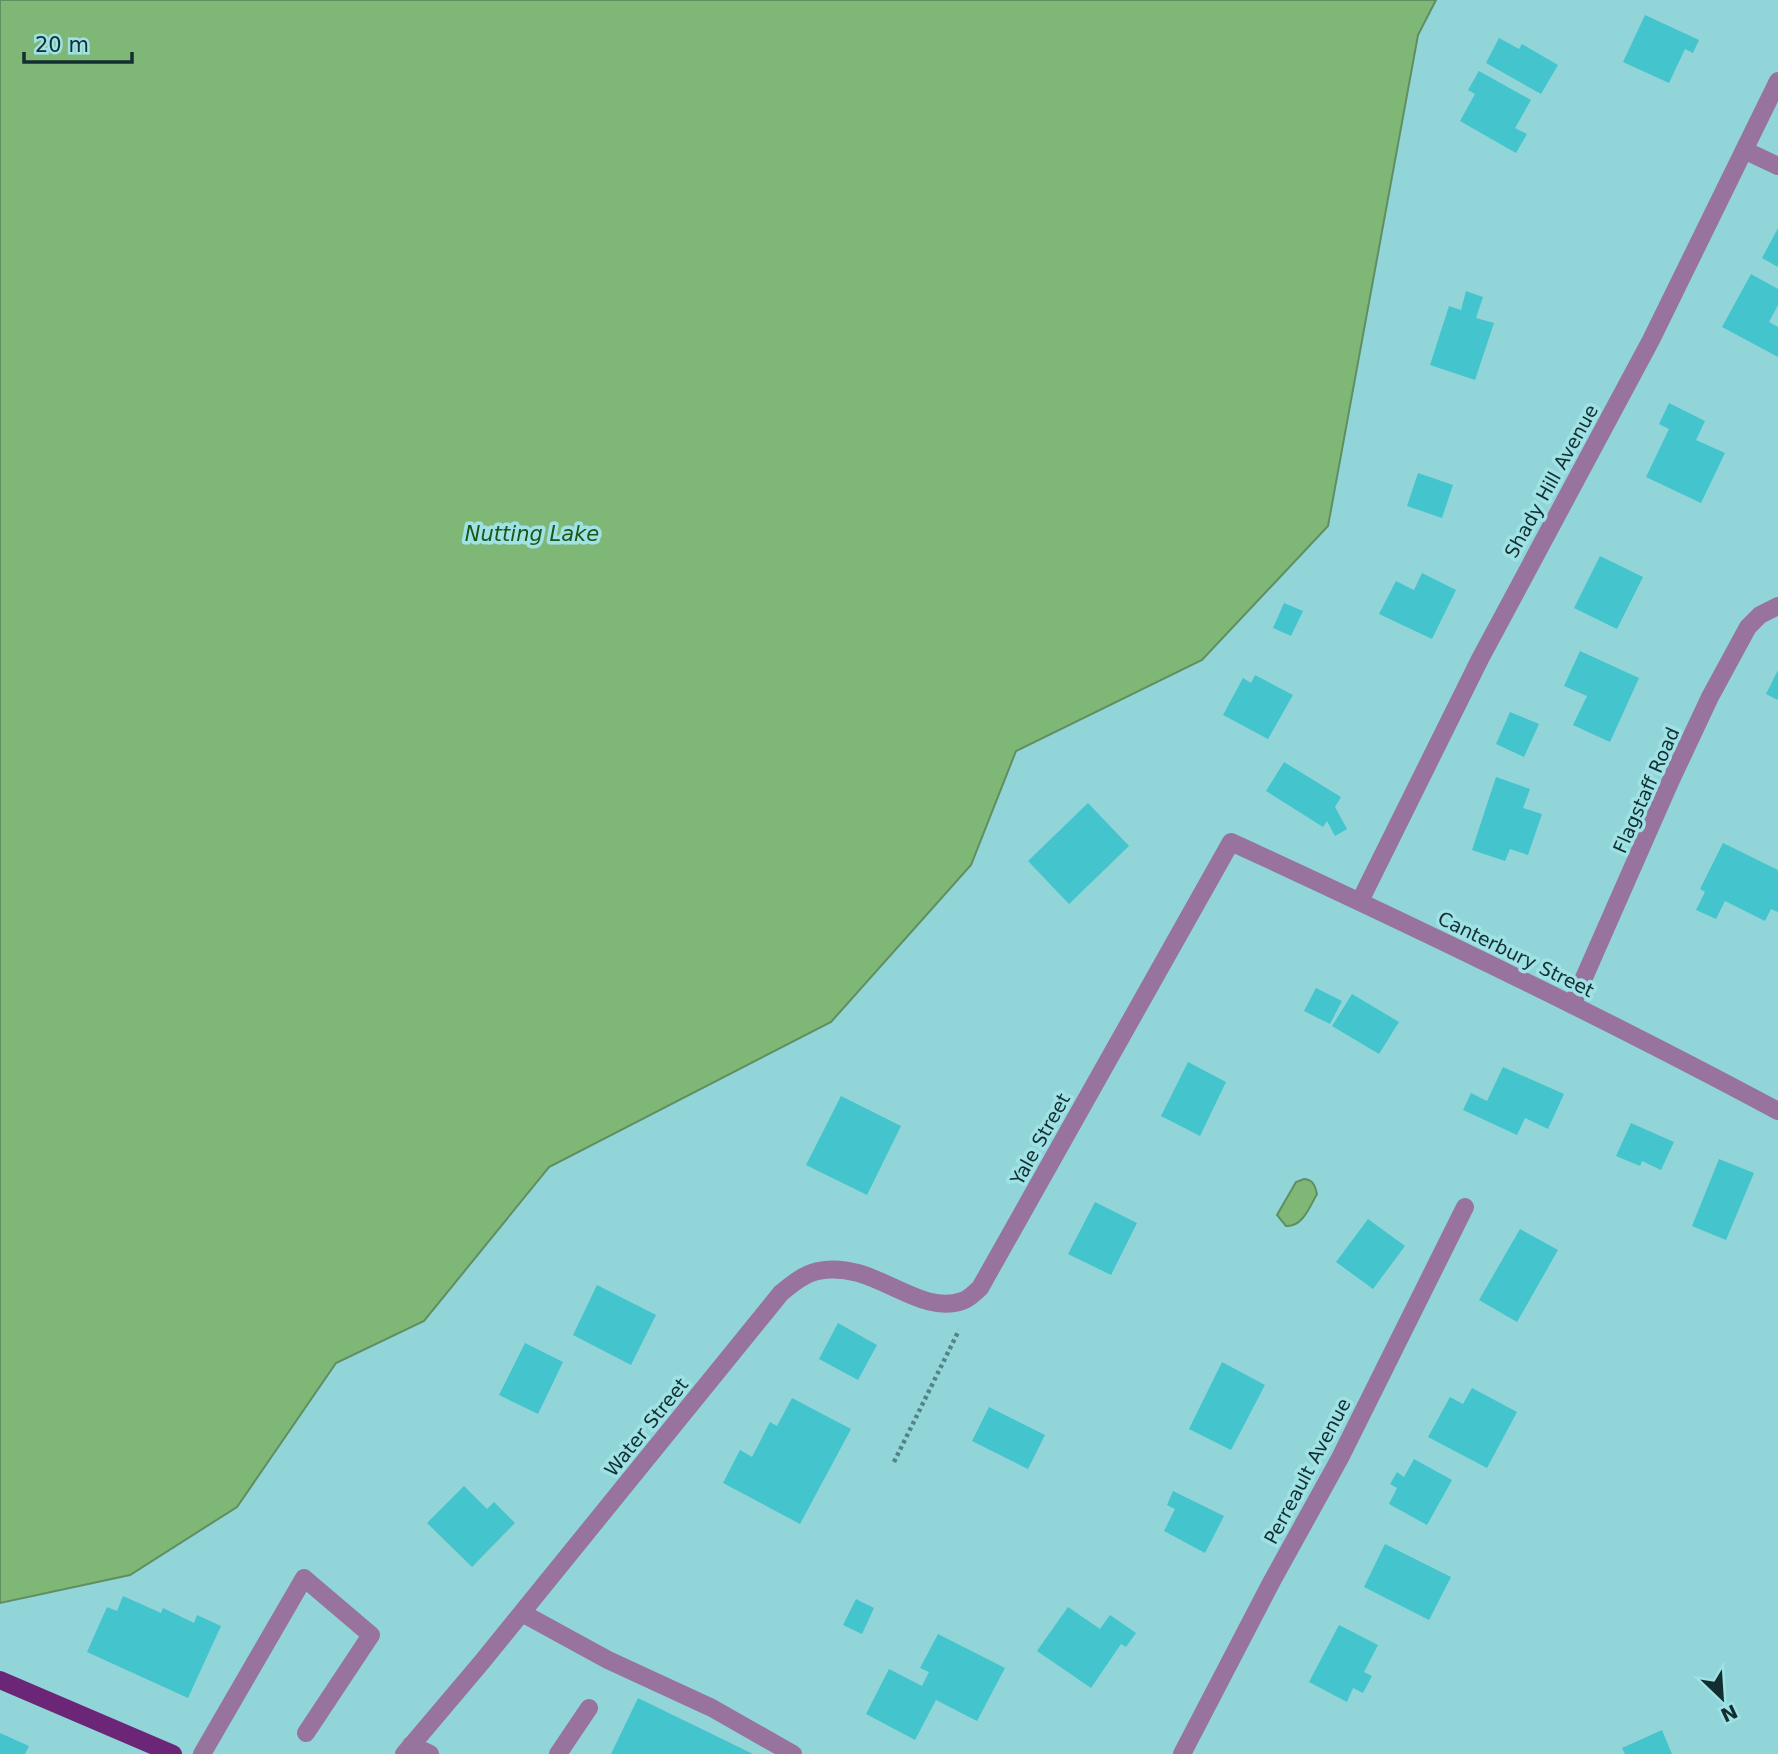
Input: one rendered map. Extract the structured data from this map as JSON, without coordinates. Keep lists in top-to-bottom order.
{
  "streets": {
    "street": [
      "Shady Hill Avenue",
      "Flagstaff Road",
      "Canterbury Street",
      "Yale Street",
      "Water Street",
      "Perreault Avenue"
    ]
  },
  "crossings": [
    ["Shady Hill Avenue", "Canterbury Street"],
    ["Flagstaff Road", "Canterbury Street"],
    ["Canterbury Street", "Yale Street"],
    ["Yale Street", "Water Street"]
  ],
  "water": ["Nutting Lake"],
  "scale_bar": "20 m",
  "north": "bottom right"
}
